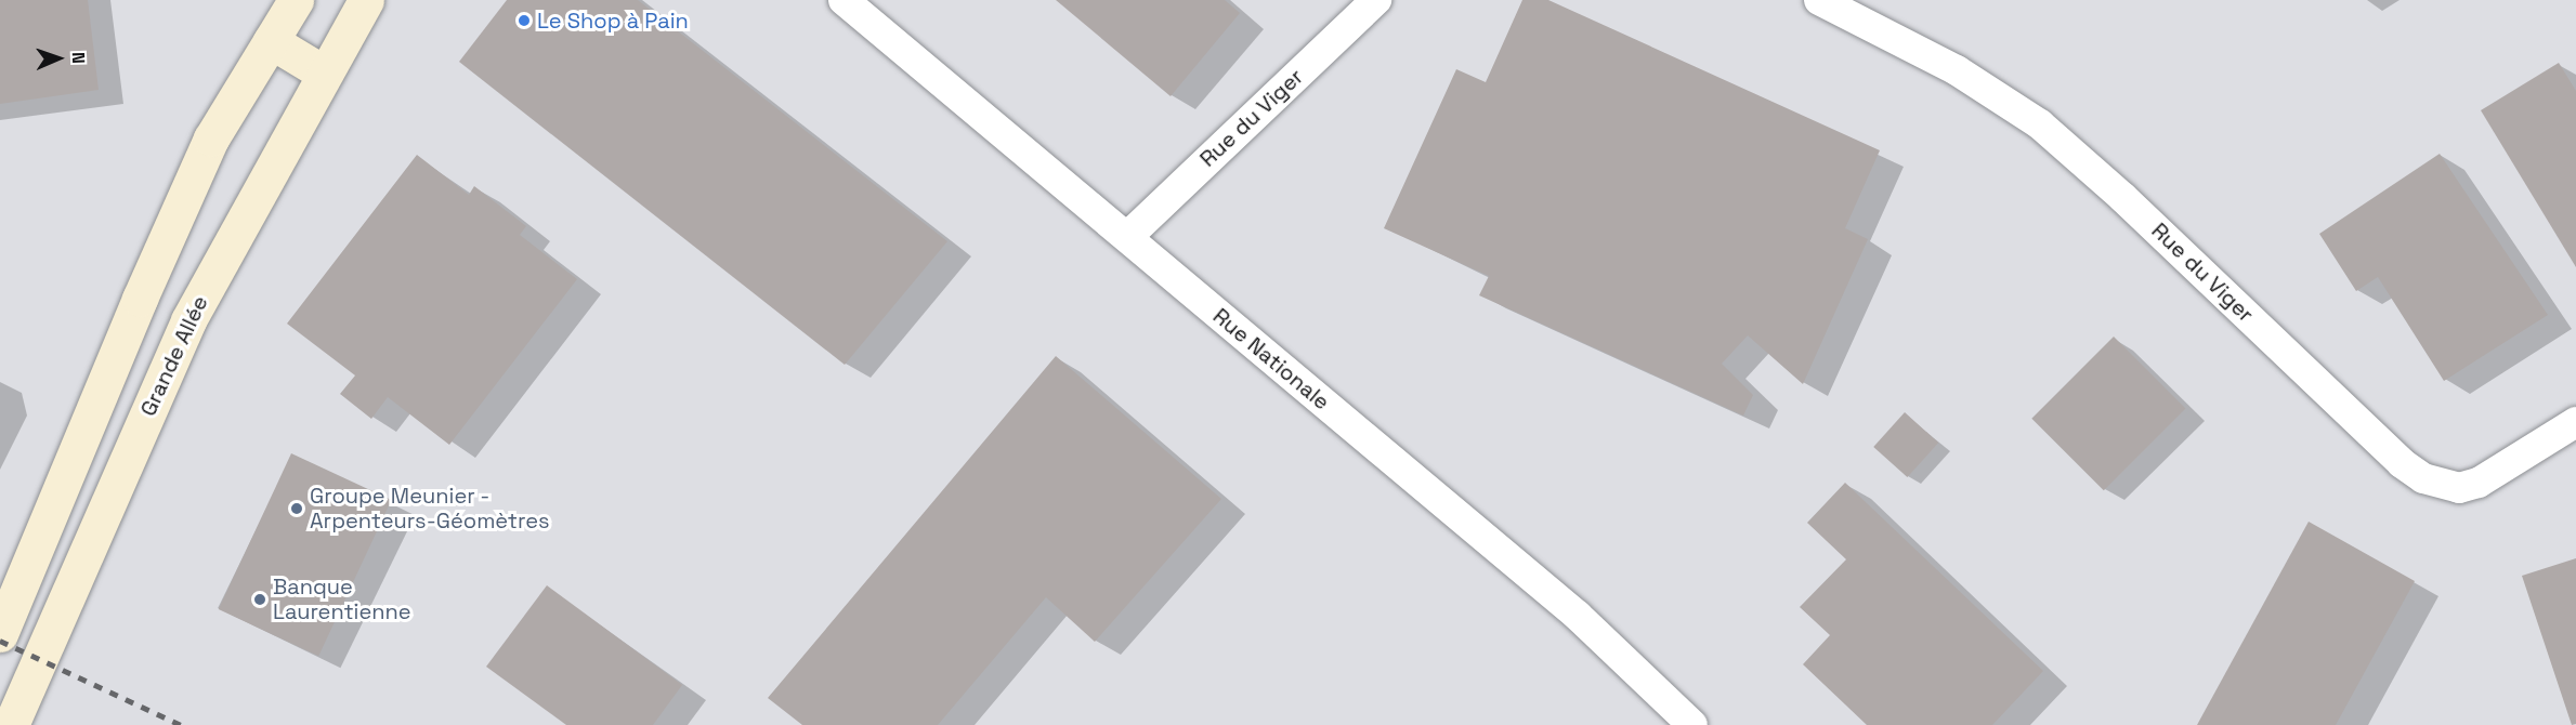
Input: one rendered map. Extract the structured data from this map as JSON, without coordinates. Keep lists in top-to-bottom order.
{
  "streets": {
    "street": ["Rue du Viger", "Grande Allée", "Rue Nationale"]
  },
  "crossings": [
    ["Rue du Viger", "Rue Nationale"]
  ],
  "places": ["Le Shop à Pain", "Groupe Meunier - Arpenteurs-Géomètres", "Banque Laurentienne"],
  "north": "right"
}
